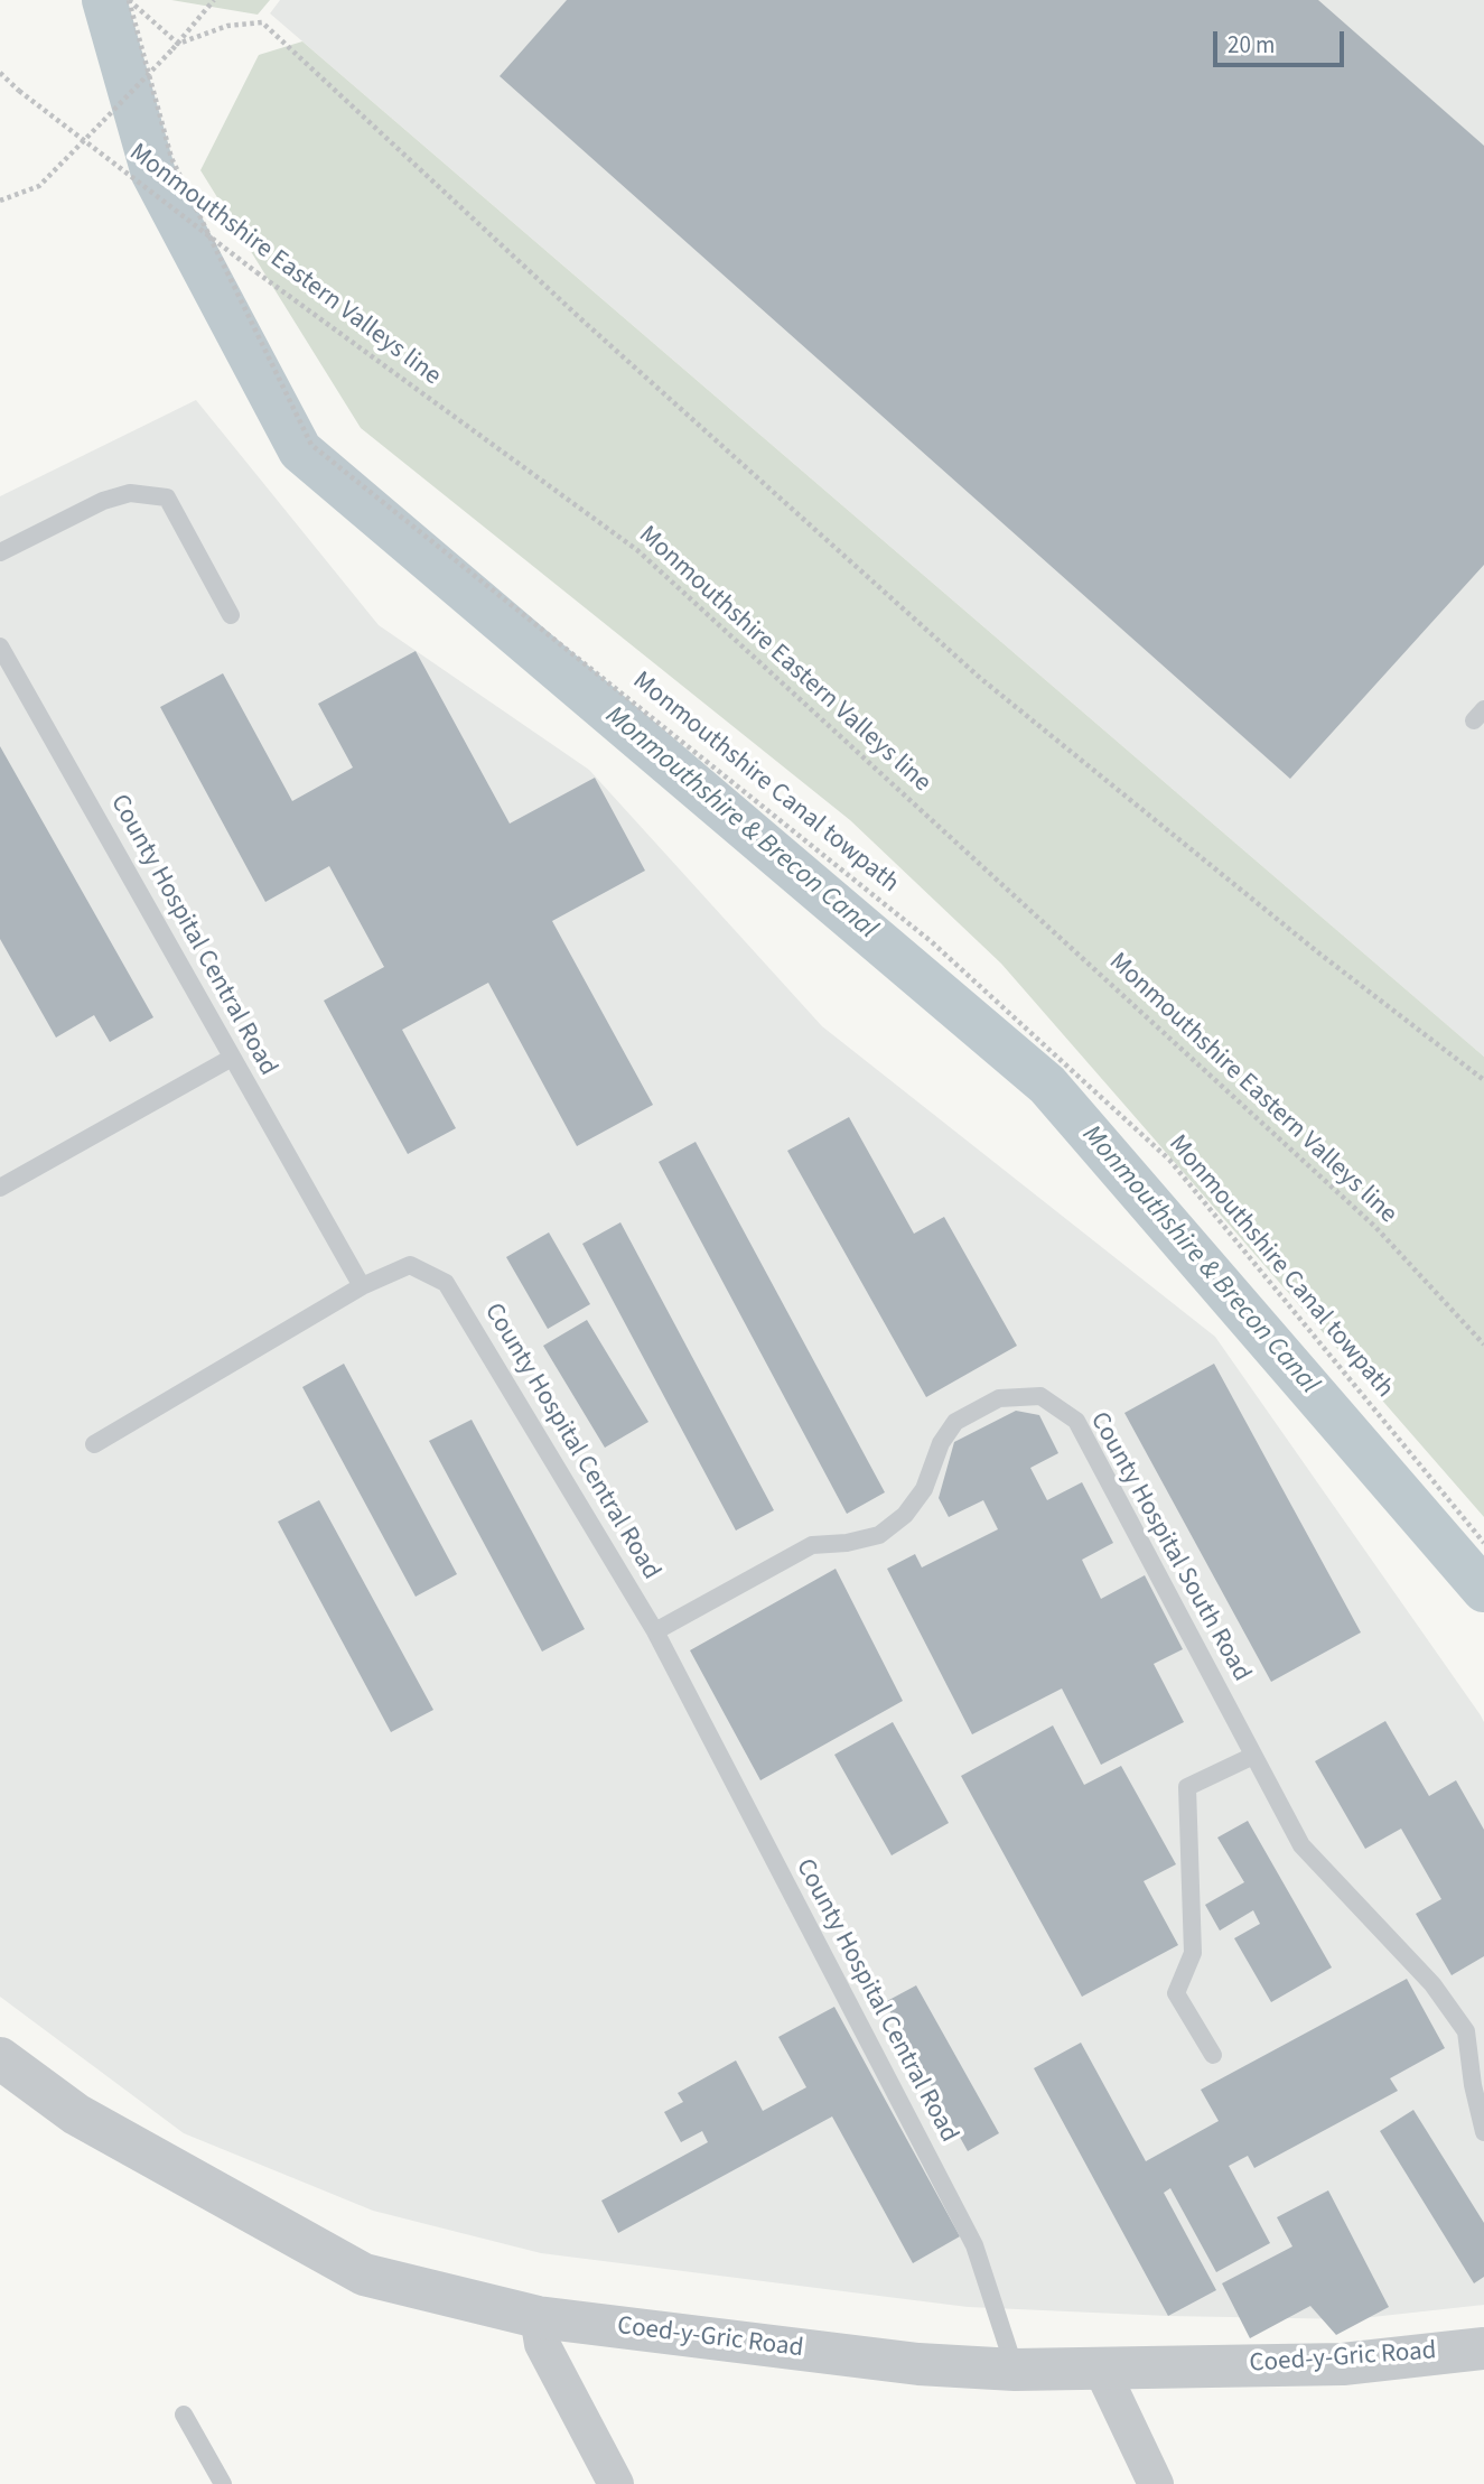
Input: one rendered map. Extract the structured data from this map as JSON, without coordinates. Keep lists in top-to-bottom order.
{
  "streets": {
    "street": ["Coed-y-Gric Road"],
    "lane": ["County Hospital Central Road", "County Hospital South Road"],
    "path": ["Monmouthshire Eastern Valleys line", "Monmouthshire Canal towpath"]
  },
  "crossings": [
    ["County Hospital Central Road", "County Hospital South Road"],
    ["County Hospital Central Road", "Coed-y-Gric Road"]
  ],
  "water": ["Monmouthshire & Brecon Canal"],
  "scale_bar": "20 m"
}
